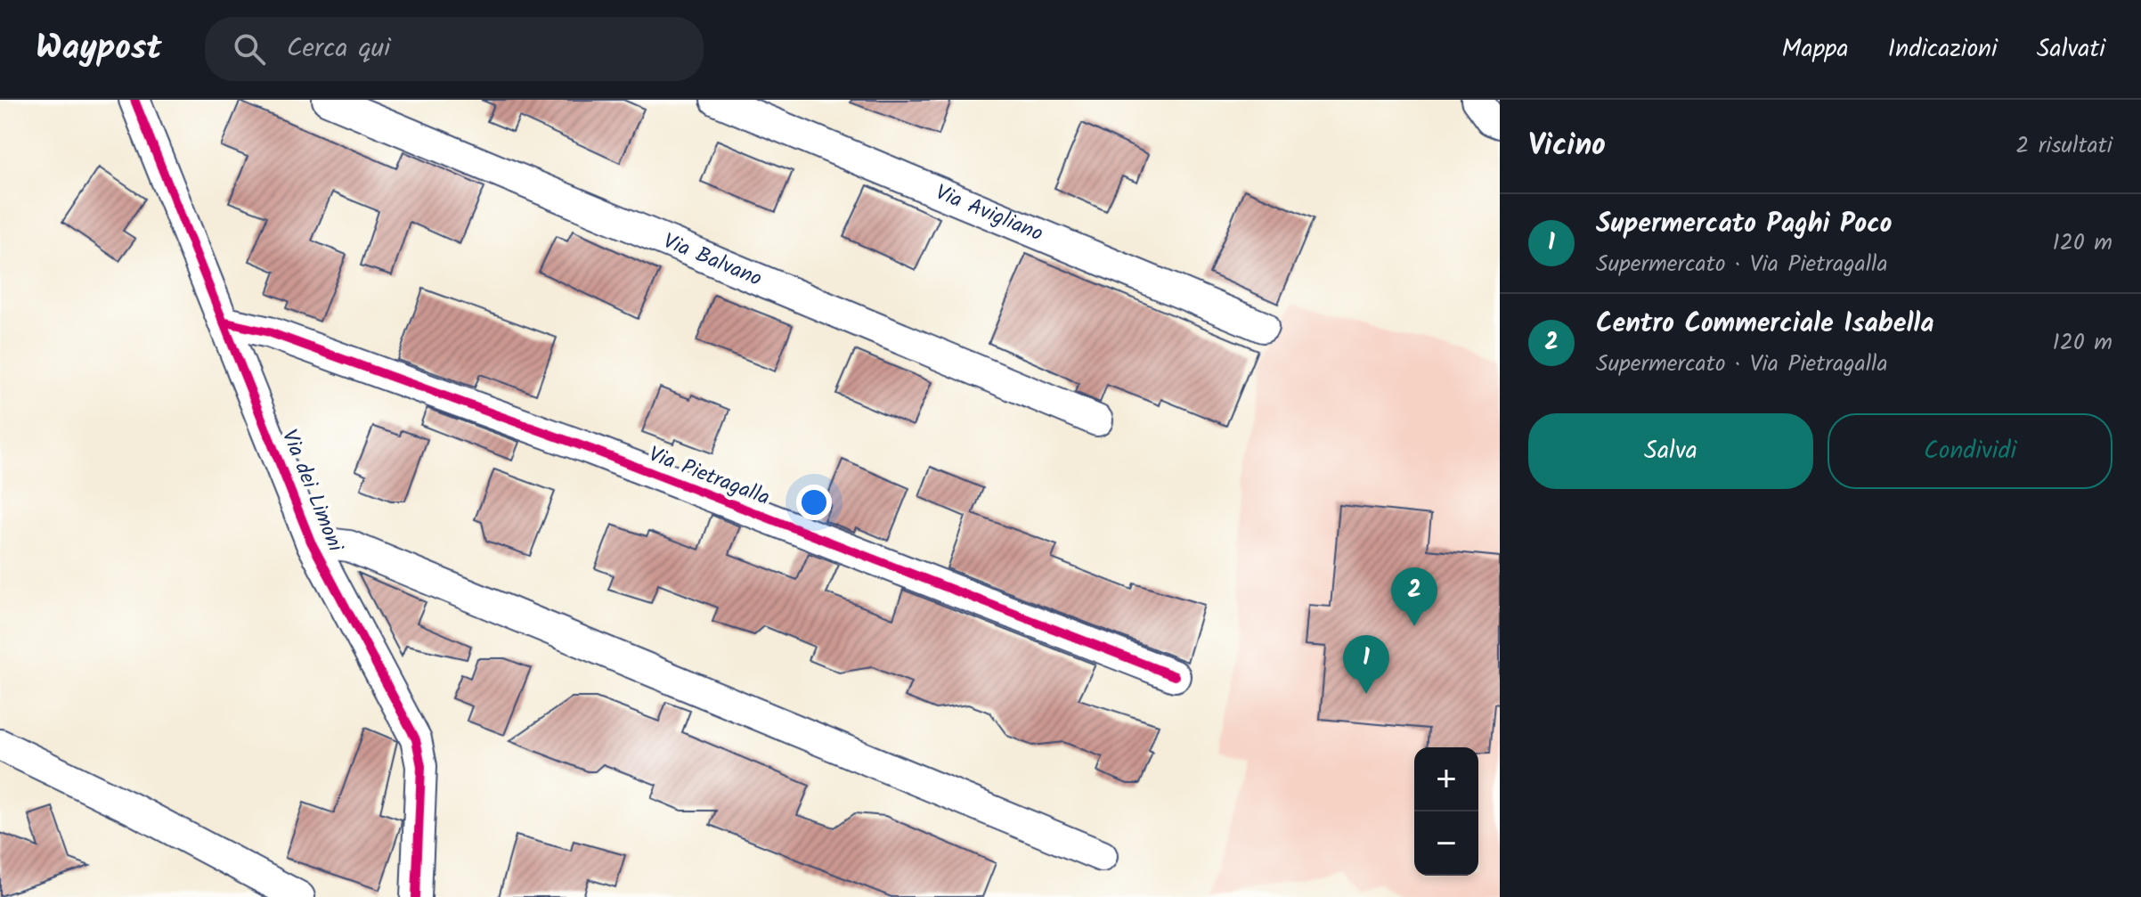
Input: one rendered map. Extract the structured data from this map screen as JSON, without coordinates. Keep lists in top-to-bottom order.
{
  "streets": {
    "street": [
      "Via Avigliano",
      "Via Balvano",
      "Via Pietragalla",
      "Via dei Limoni"
    ]
  },
  "crossings": [
    ["Via Pietragalla", "Via dei Limoni"]
  ],
  "page": {
    "header": "Waypost",
    "search": "Cerca qui",
    "nav": ["Mappa", "Indicazioni", "Salvati"],
    "heading": ["Vicino", "2 risultati"],
    "list": [
      {
        "mark": "1",
        "name": "Supermercato Paghi Poco",
        "note": "Supermercato · Via Pietragalla",
        "value": "120 m"
      },
      {
        "mark": "2",
        "name": "Centro Commerciale Isabella",
        "note": "Supermercato · Via Pietragalla",
        "value": "120 m"
      }
    ],
    "buttons": ["Salva", "Condividi"],
    "pins": ["2", "1"],
    "map_buttons": ["+", "−"]
  }
}
